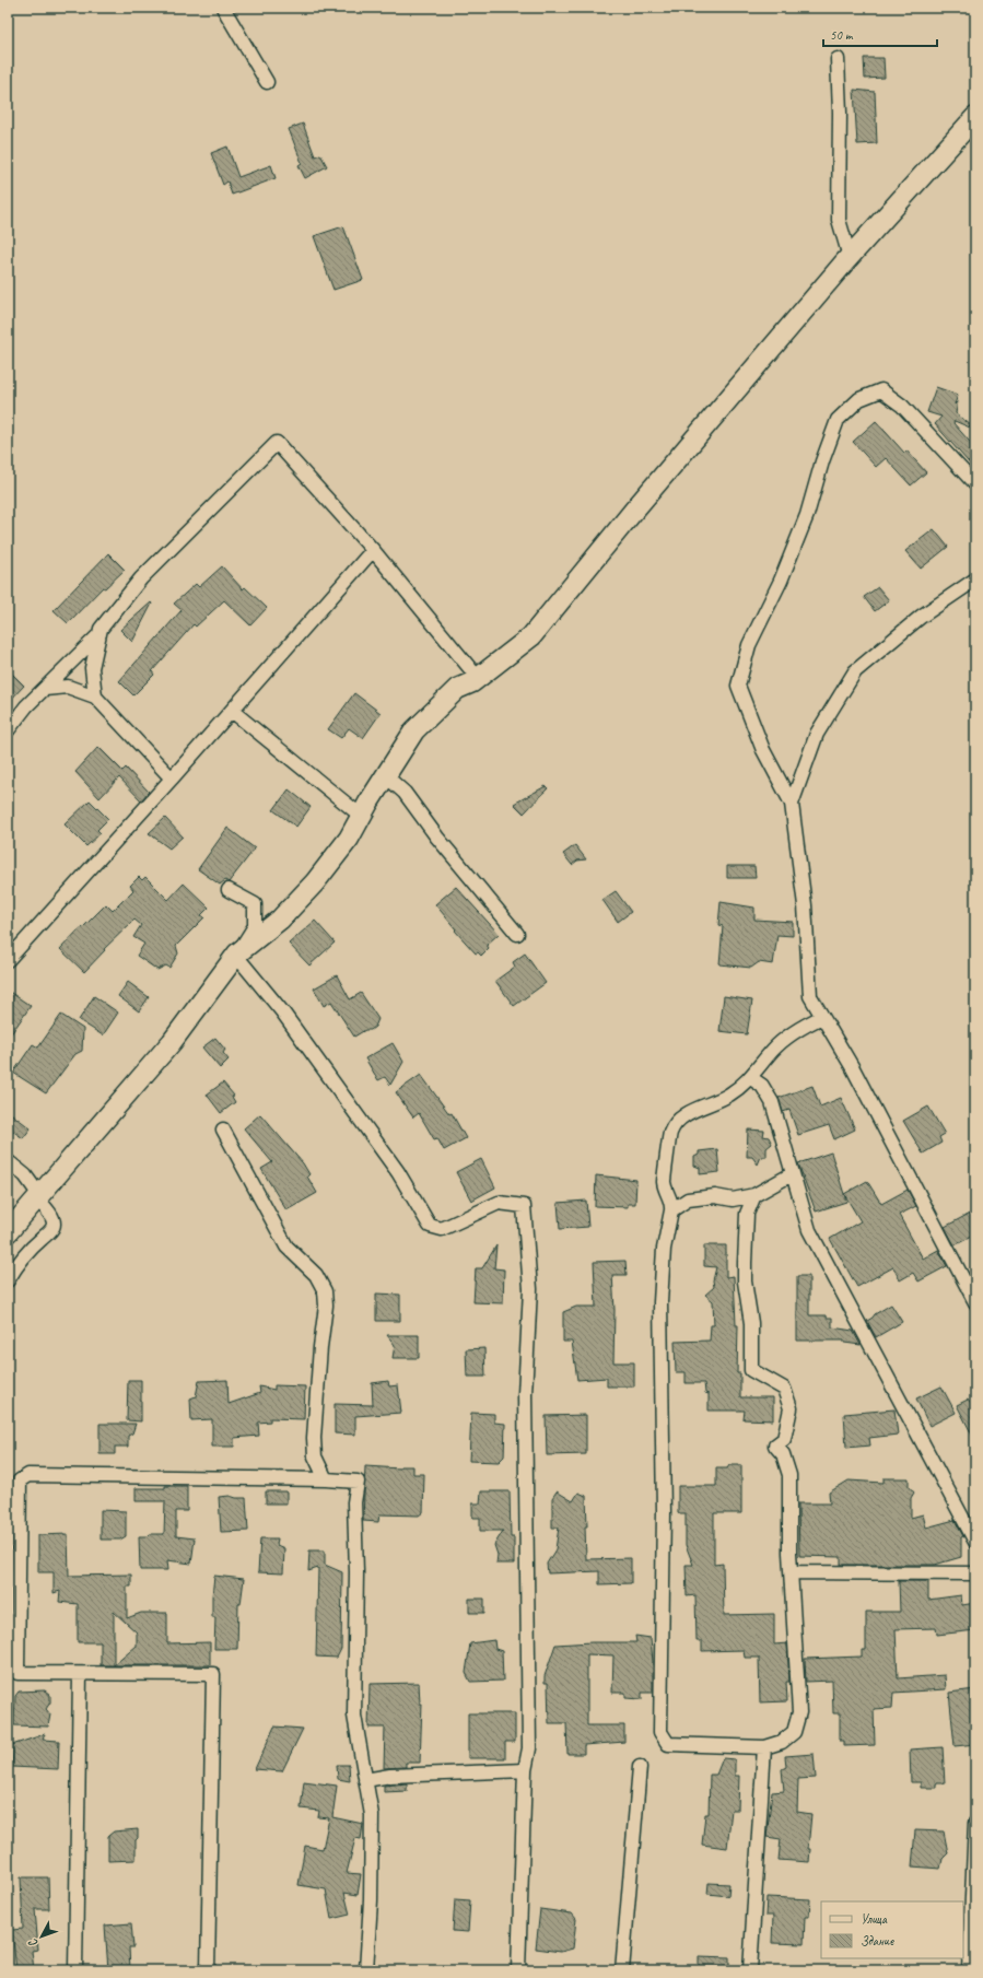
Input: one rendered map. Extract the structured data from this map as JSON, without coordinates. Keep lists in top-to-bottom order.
{
  "legend": ["Улица", "Здание"],
  "scale_bar": "50 m",
  "north": "bottom left"
}
